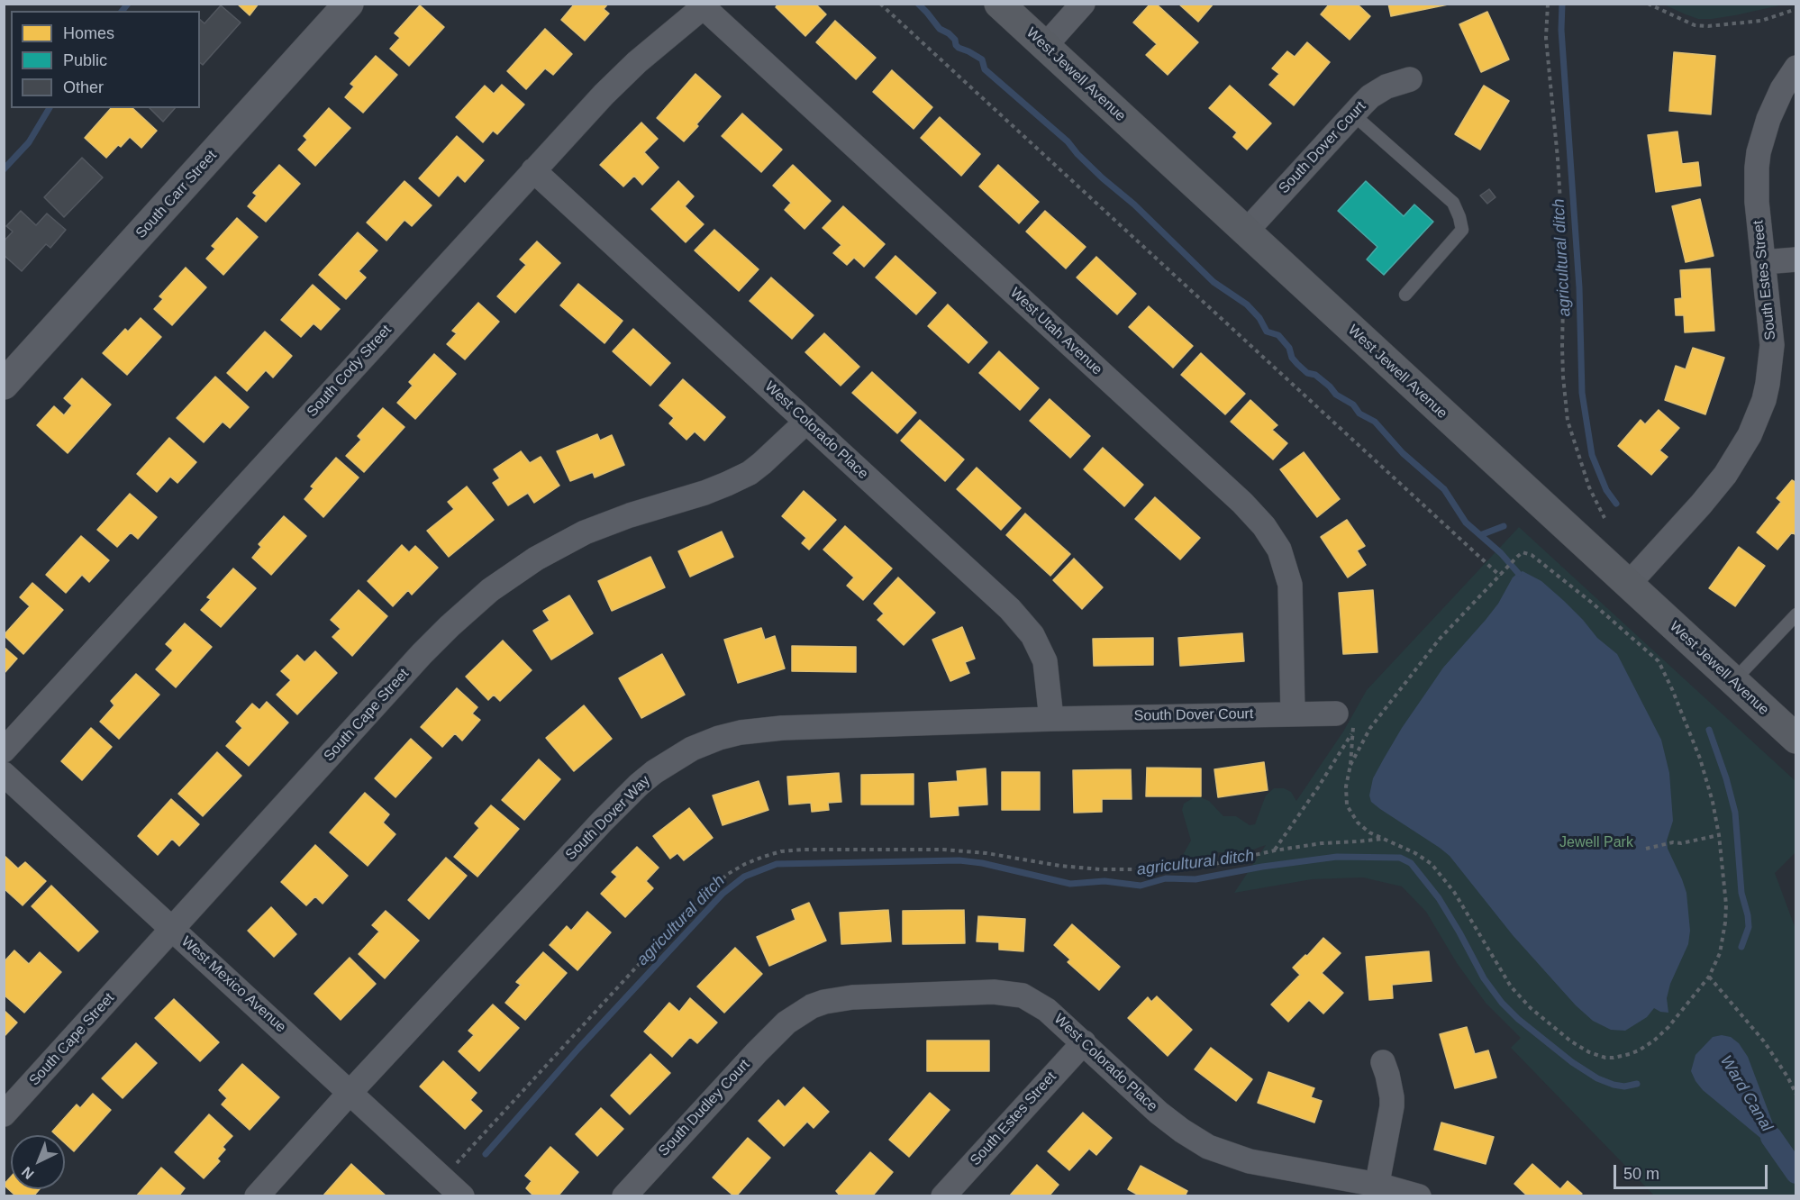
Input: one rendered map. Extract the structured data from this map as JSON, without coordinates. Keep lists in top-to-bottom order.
{
  "streets": {
    "main road": ["West Jewell Avenue"],
    "street": [
      "South Dover Court",
      "South Carr Street",
      "South Estes Street",
      "West Utah Avenue",
      "South Cody Street",
      "West Colorado Place",
      "South Cape Street",
      "South Dover Way",
      "West Mexico Avenue",
      "South Dudley Court"
    ]
  },
  "crossings": [
    ["West Jewell Avenue", "South Dover Court"],
    ["West Jewell Avenue", "South Estes Street"],
    ["South Dover Court", "West Utah Avenue"],
    ["South Dover Court", "West Colorado Place"],
    ["South Dover Court", "South Dover Way"],
    ["South Estes Street", "West Colorado Place"],
    ["West Utah Avenue", "South Cody Street"],
    ["South Cody Street", "West Colorado Place"],
    ["West Colorado Place", "South Cape Street"],
    ["West Colorado Place", "South Dover Way"],
    ["West Colorado Place", "South Dudley Court"],
    ["South Cape Street", "West Mexico Avenue"],
    ["South Dover Way", "West Mexico Avenue"]
  ],
  "water": ["agricultural ditch", "Ward Canal"],
  "parks": ["Jewell Park"],
  "legend": ["Homes", "Public", "Other"],
  "scale_bar": "50 m",
  "north": "bottom left"
}
